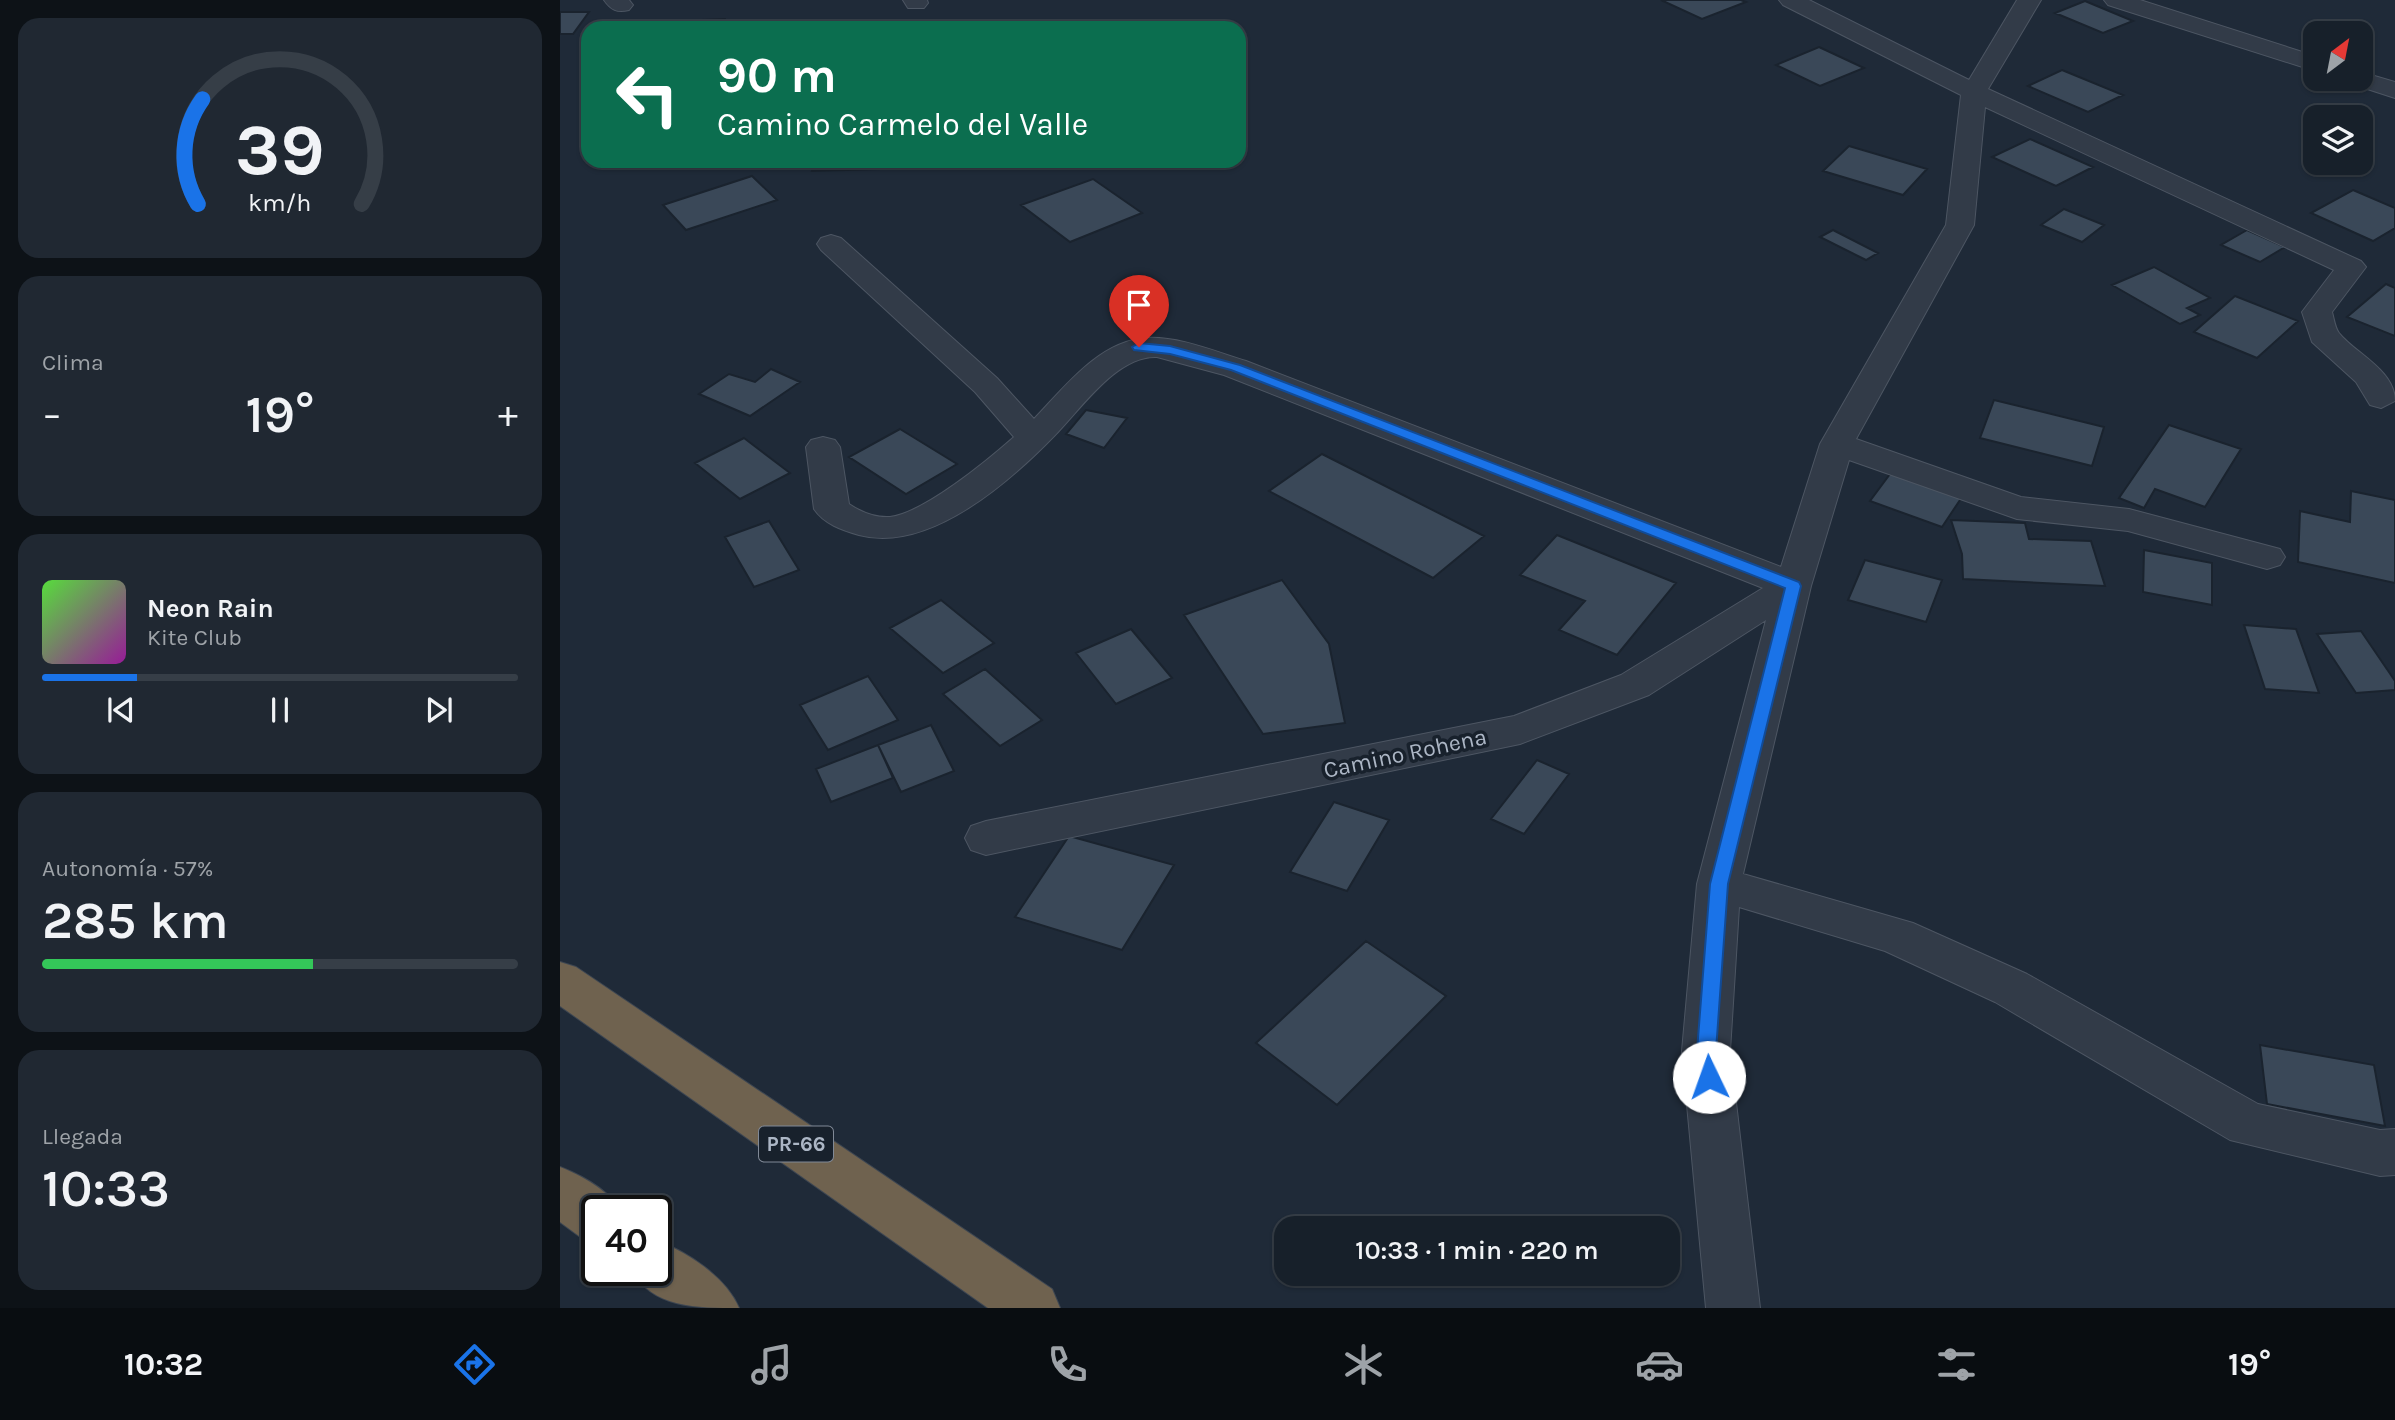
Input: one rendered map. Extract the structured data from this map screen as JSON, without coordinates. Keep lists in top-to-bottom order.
{
  "streets": {
    "highway": ["PR-66"],
    "street": ["Camino Rohena"]
  },
  "north": "top right",
  "page": {
    "turn": ["90 m", "Camino Carmelo del Valle"],
    "tile": [
      "Clima",
      ["Autonomía · 57%", "285 km"],
      ["Llegada", "10:33"]
    ],
    "heat": ["−", "19°", "+"],
    "song": ["Neon Rain", "Kite Club"],
    "limit": "40",
    "trip": "10:33 · 1 min · 220 m",
    "tabs": ["10:32", "19°"],
    "gauge": ["39", "km/h"]
  }
}
